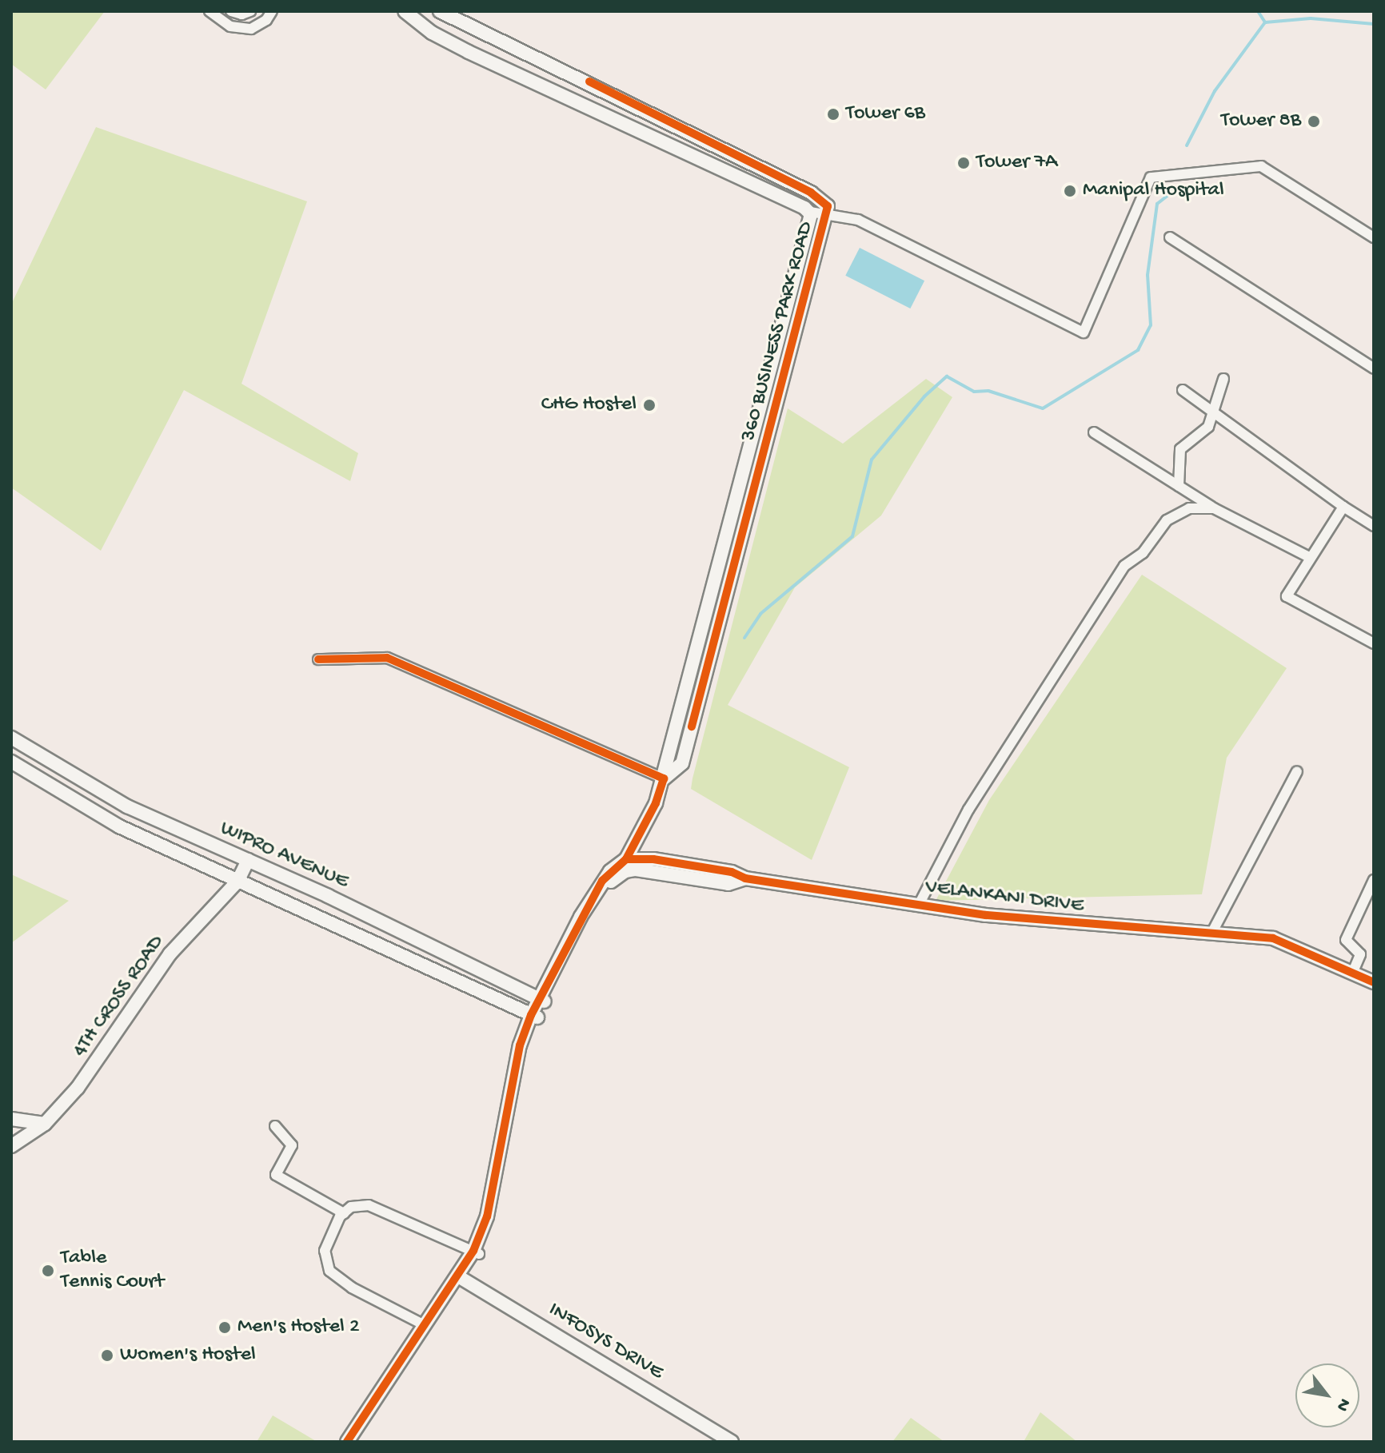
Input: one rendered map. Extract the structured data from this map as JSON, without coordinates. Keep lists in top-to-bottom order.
{
  "streets": {
    "main road": [
      "360 BUSINESS PARK ROAD",
      "WIPRO AVENUE",
      "VELANKANI DRIVE",
      "4TH CROSS ROAD",
      "INFOSYS DRIVE"
    ]
  },
  "crossings": [
    ["WIPRO AVENUE", "4TH CROSS ROAD"]
  ],
  "places": [
    "Tower 6B",
    "Tower 8B",
    "Tower 7A",
    "Manipal Hospital",
    "CHG Hostel",
    "Table Tennis Court",
    "Men's Hostel 2",
    "Women's Hostel"
  ],
  "north": "bottom right"
}
